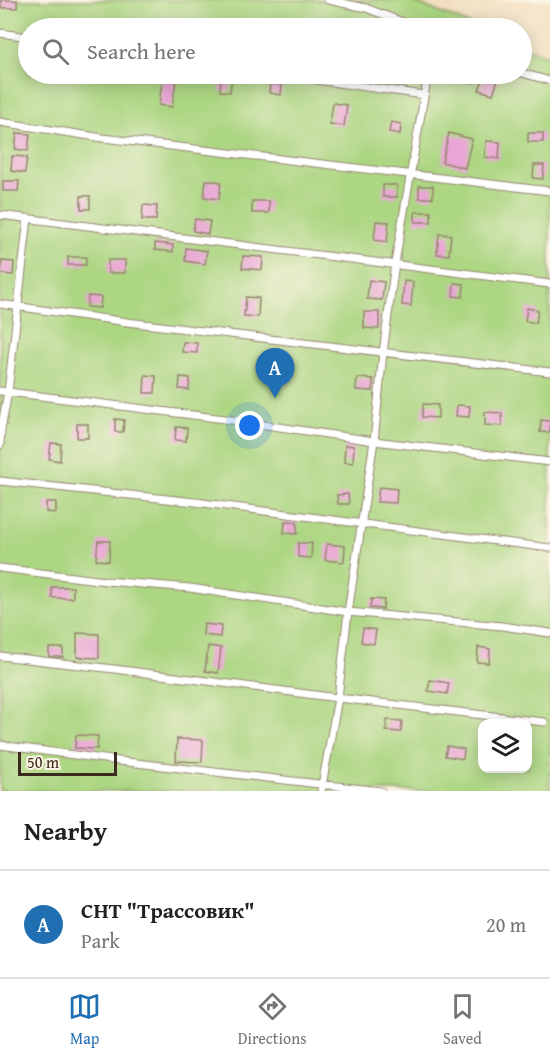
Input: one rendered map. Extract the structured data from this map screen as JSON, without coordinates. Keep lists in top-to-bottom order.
{
  "scale_bar": "50 m",
  "page": {
    "search": "Search here",
    "pins": "A",
    "scale": "50 m",
    "heading": "Nearby",
    "list": [
      {
        "mark": "A",
        "name": "СНТ \"Трассовик\"",
        "note": "Park",
        "value": "20 m"
      }
    ],
    "nav": ["Map", "Directions", "Saved"]
  }
}
